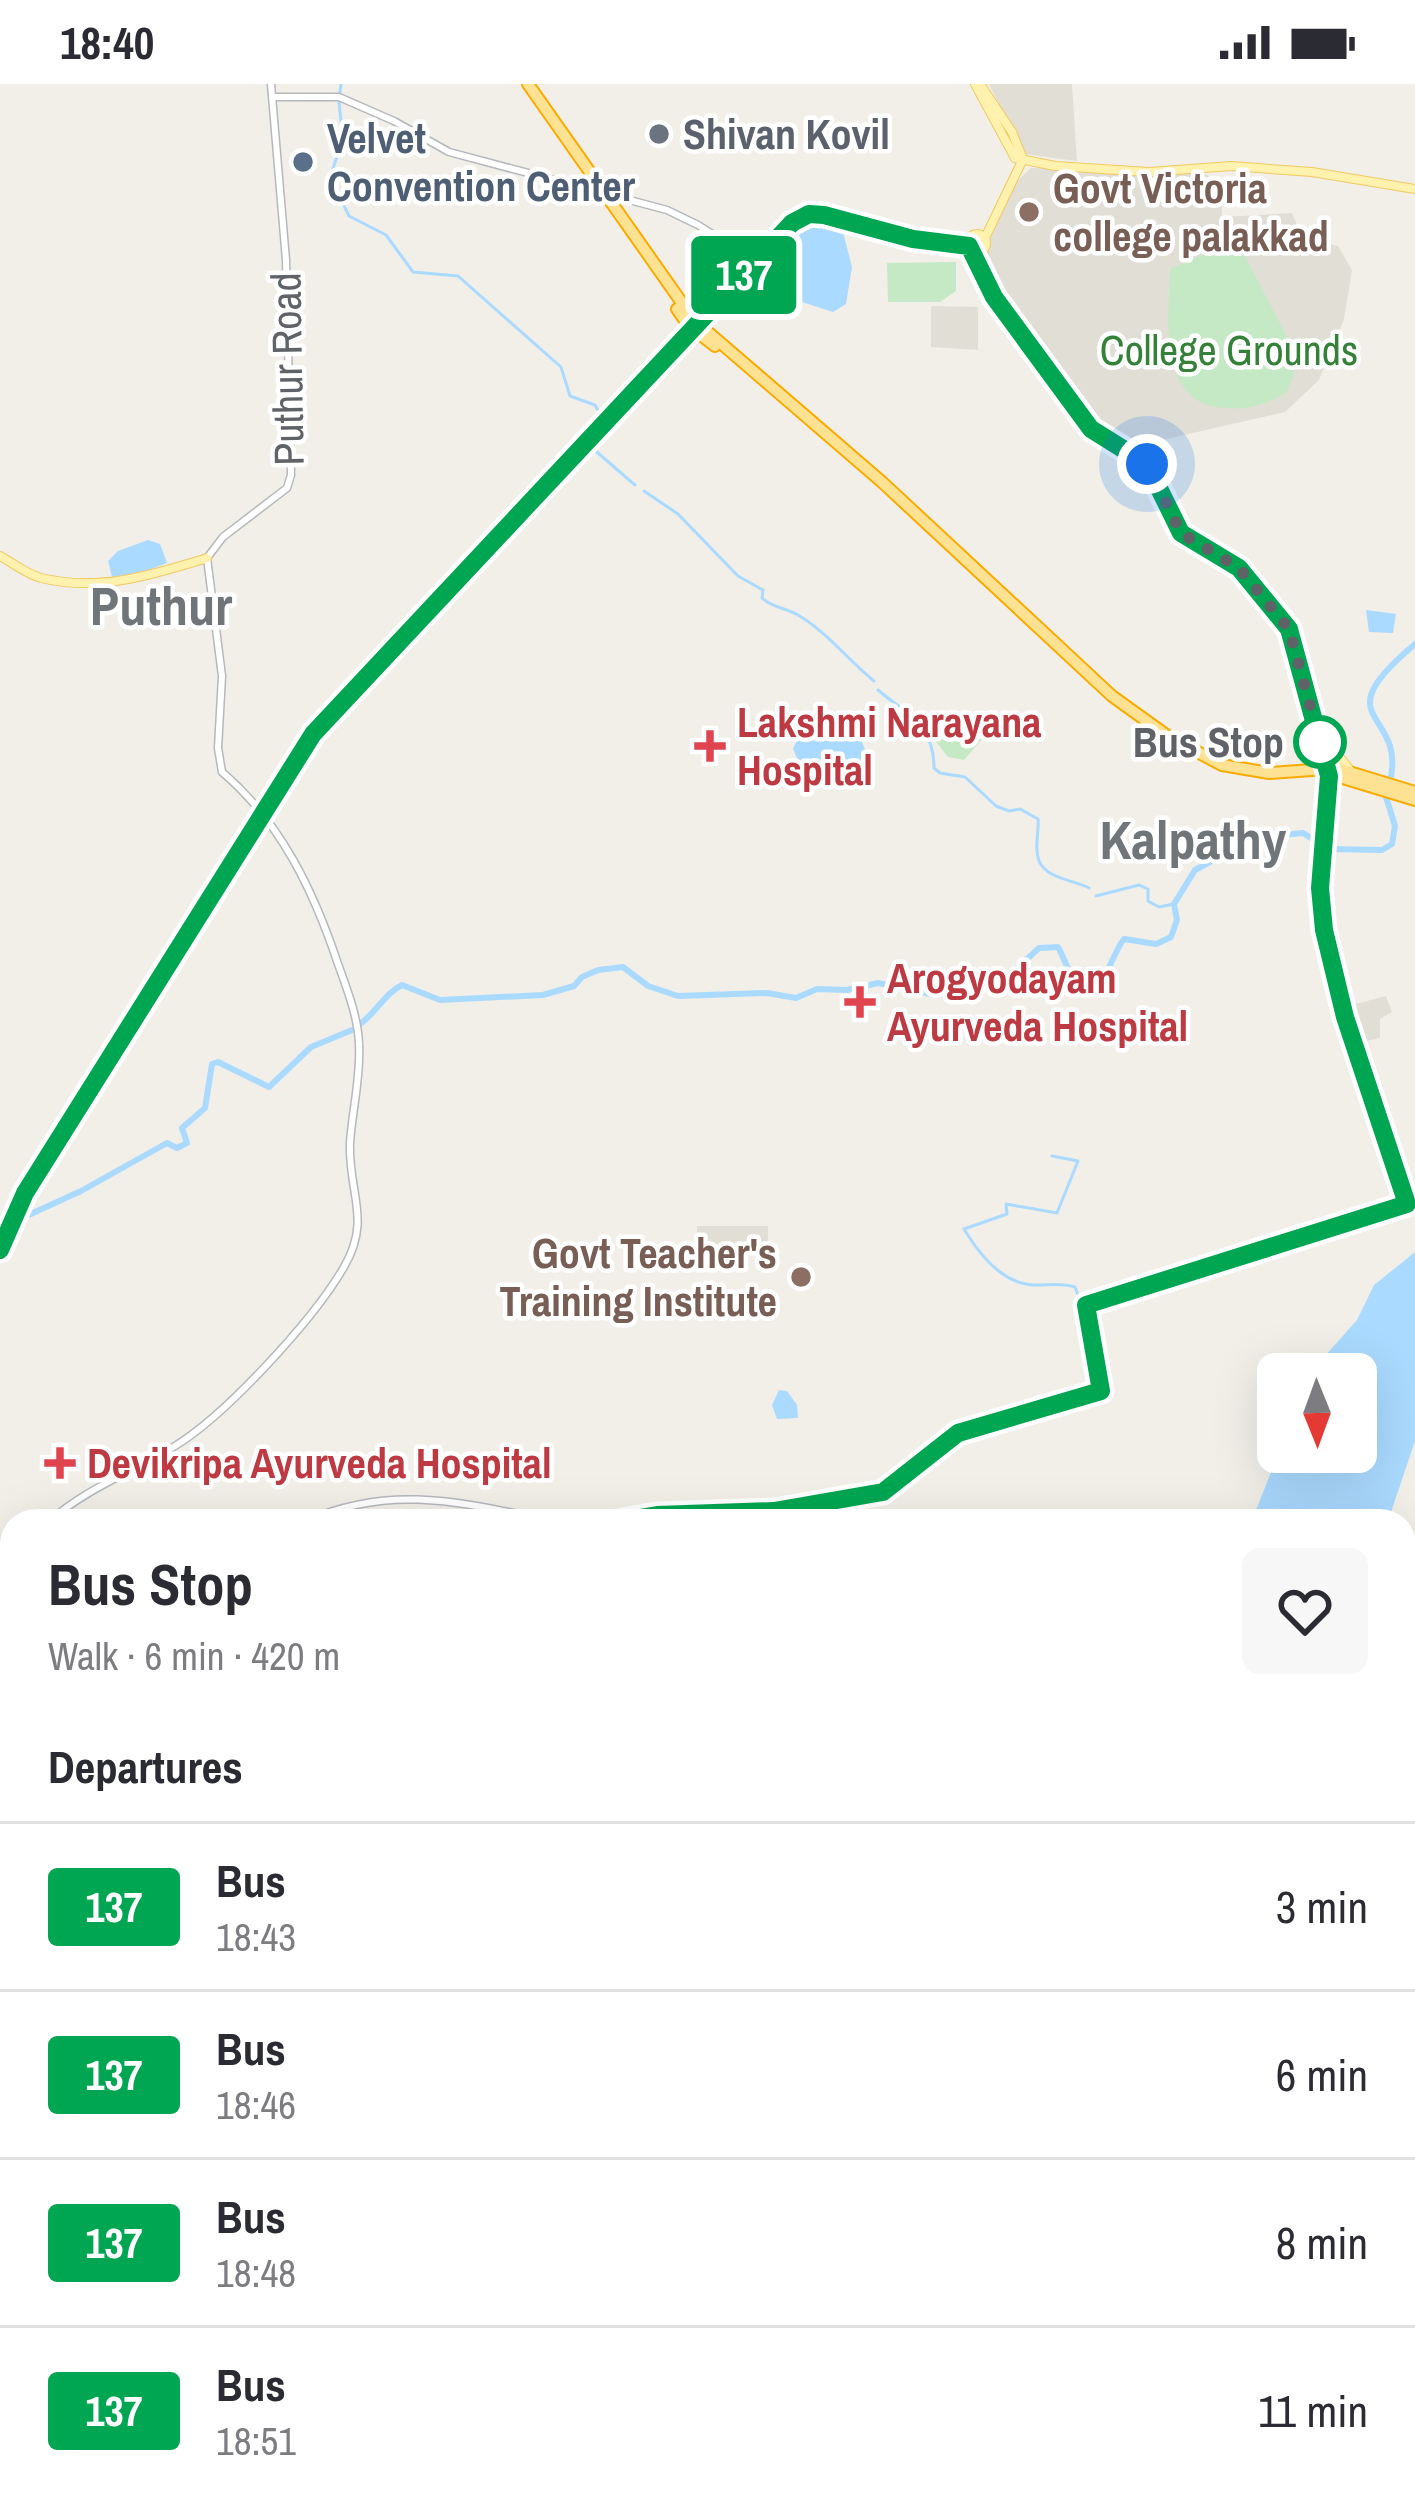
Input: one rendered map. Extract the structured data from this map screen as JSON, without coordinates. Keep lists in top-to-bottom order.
{
  "streets": {
    "street": ["Puthur Road"]
  },
  "districts": ["Puthur", "Kalpathy"],
  "parks": ["College Grounds"],
  "places": {
    "other": [
      "Shivan Kovil",
      "Velvet Convention Center",
      "Govt Victoria college palakkad",
      "Bus Stop",
      "Govt Teacher's Training Institute"
    ],
    "health": ["Lakshmi Narayana Hospital", "Arogyodayam Ayurveda Hospital", "Devikripa Ayurveda Hospital"]
  },
  "lines": ["bus line 137"],
  "north": "bottom",
  "page": {
    "status": "18:40",
    "on_map": "137",
    "heading": [
      ["Bus Stop", "Walk · 6 min · 420 m"],
      "Departures"
    ],
    "list": [
      {
        "mark": "137",
        "name": "Bus",
        "note": "18:43",
        "value": "3 min"
      },
      {
        "mark": "137",
        "name": "Bus",
        "note": "18:46",
        "value": "6 min"
      },
      {
        "mark": "137",
        "name": "Bus",
        "note": "18:48",
        "value": "8 min"
      },
      {
        "mark": "137",
        "name": "Bus",
        "note": "18:51",
        "value": "11 min"
      }
    ]
  }
}
